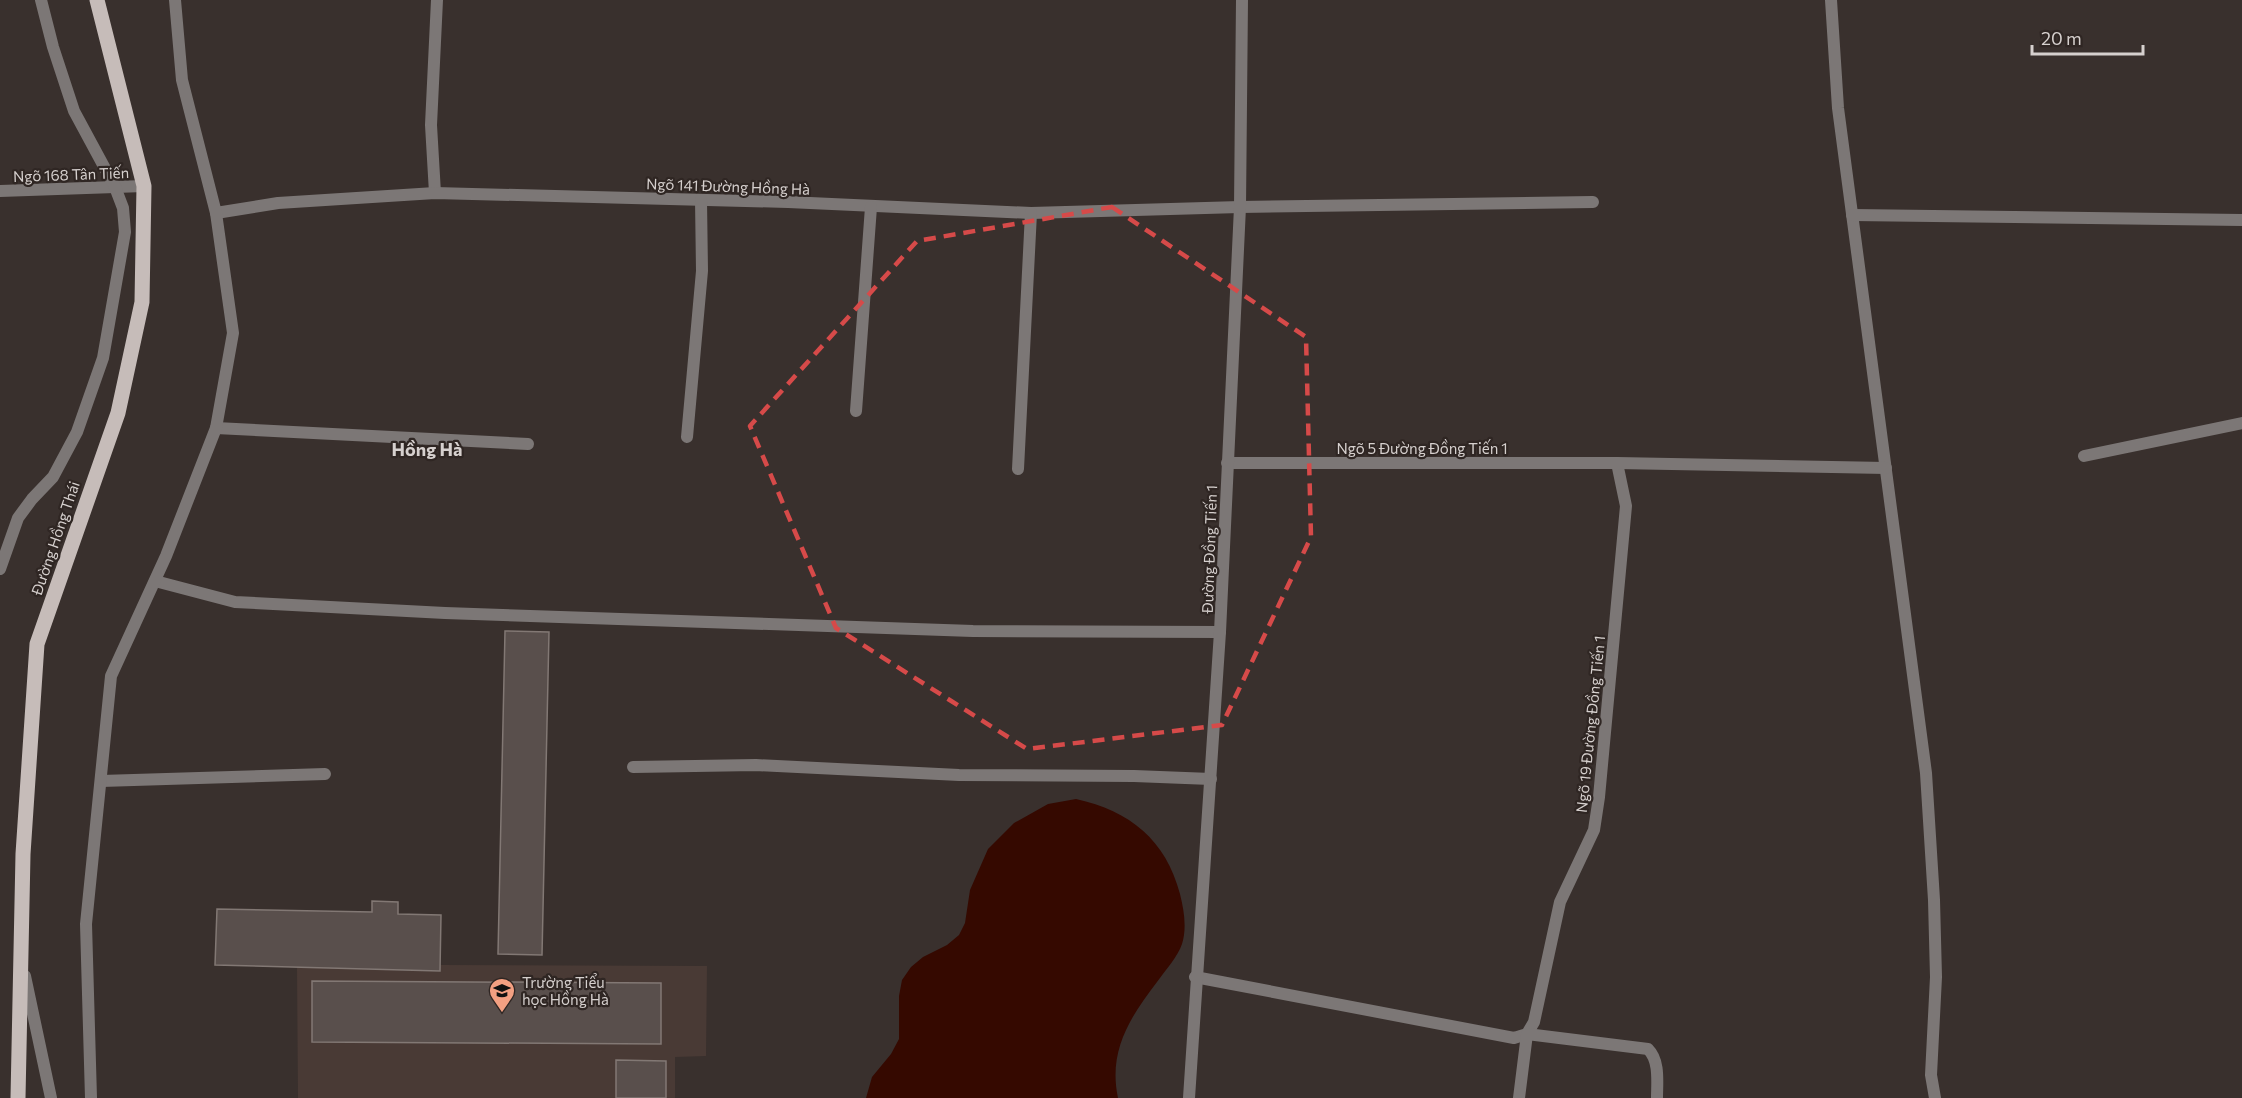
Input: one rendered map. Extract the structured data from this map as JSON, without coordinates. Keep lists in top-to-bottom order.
{
  "streets": {
    "main road": ["Đường Hồng Thái"],
    "street": [
      "Ngõ 168 Tân Tiến",
      "Ngõ 141 Đường Hồng Hà",
      "Ngõ 5 Đường Đồng Tiến 1",
      "Đường Đồng Tiến 1",
      "Ngõ 19 Đường Đồng Tiến 1"
    ]
  },
  "crossings": [
    ["Ngõ 168 Tân Tiến", "Đường Hồng Thái"],
    ["Ngõ 141 Đường Hồng Hà", "Đường Đồng Tiến 1"],
    ["Ngõ 5 Đường Đồng Tiến 1", "Đường Đồng Tiến 1"],
    ["Ngõ 5 Đường Đồng Tiến 1", "Ngõ 19 Đường Đồng Tiến 1"]
  ],
  "districts": ["Hồng Hà"],
  "places": {
    "school or university": ["Trường Tiểu học Hồng Hà"]
  },
  "scale_bar": "20 m"
}
